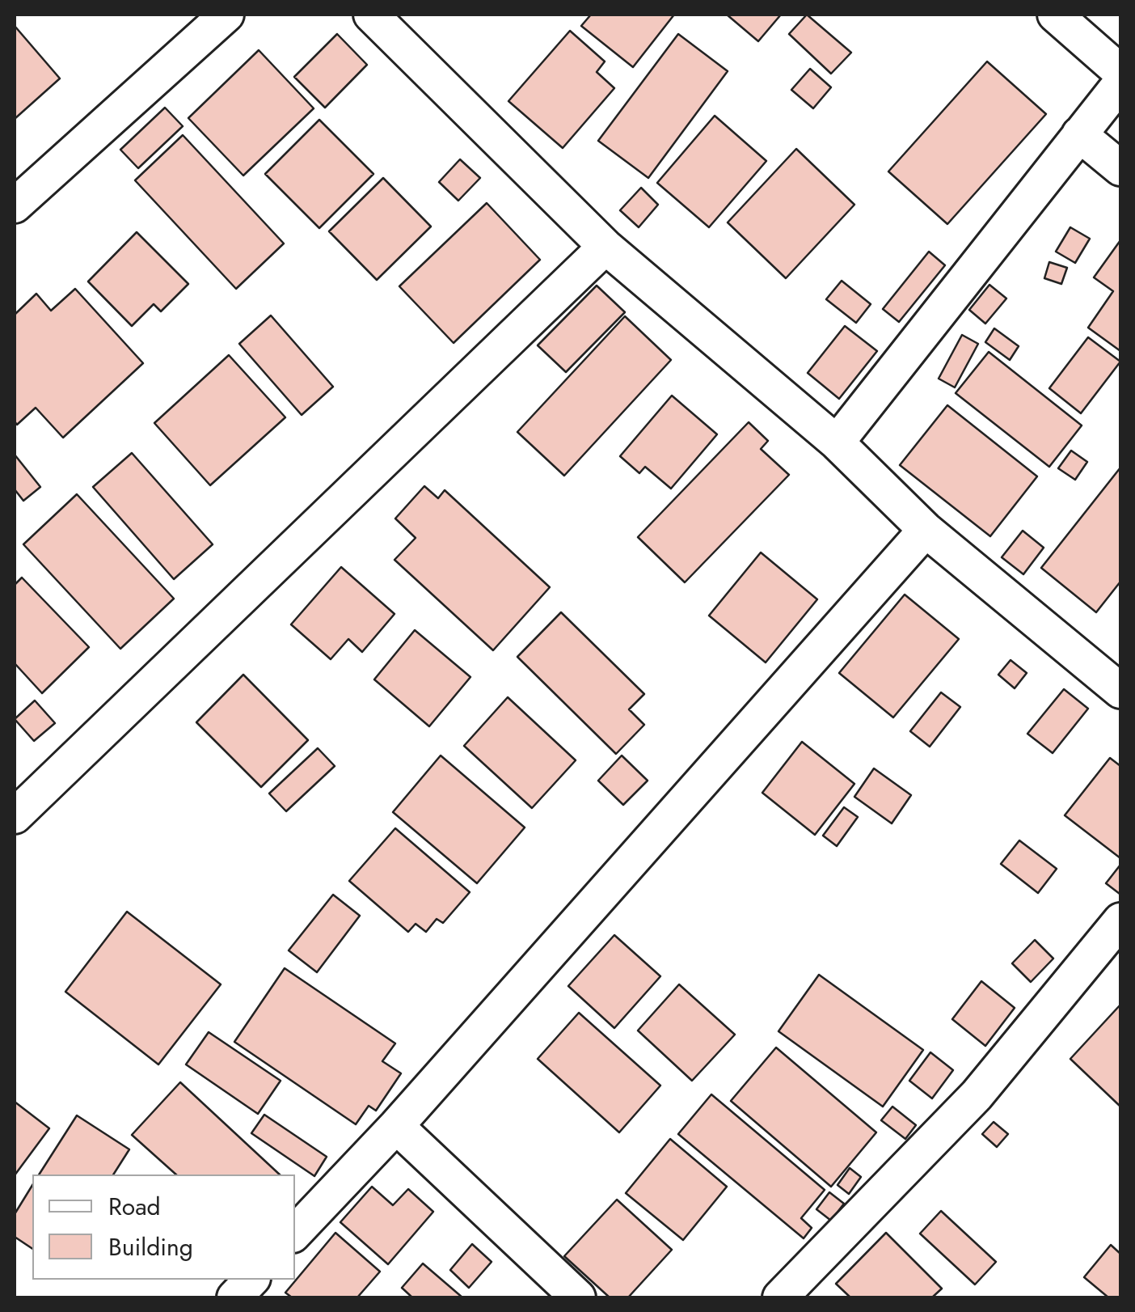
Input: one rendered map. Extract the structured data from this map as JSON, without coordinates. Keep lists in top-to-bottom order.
{
  "legend": ["Road", "Building"]
}
